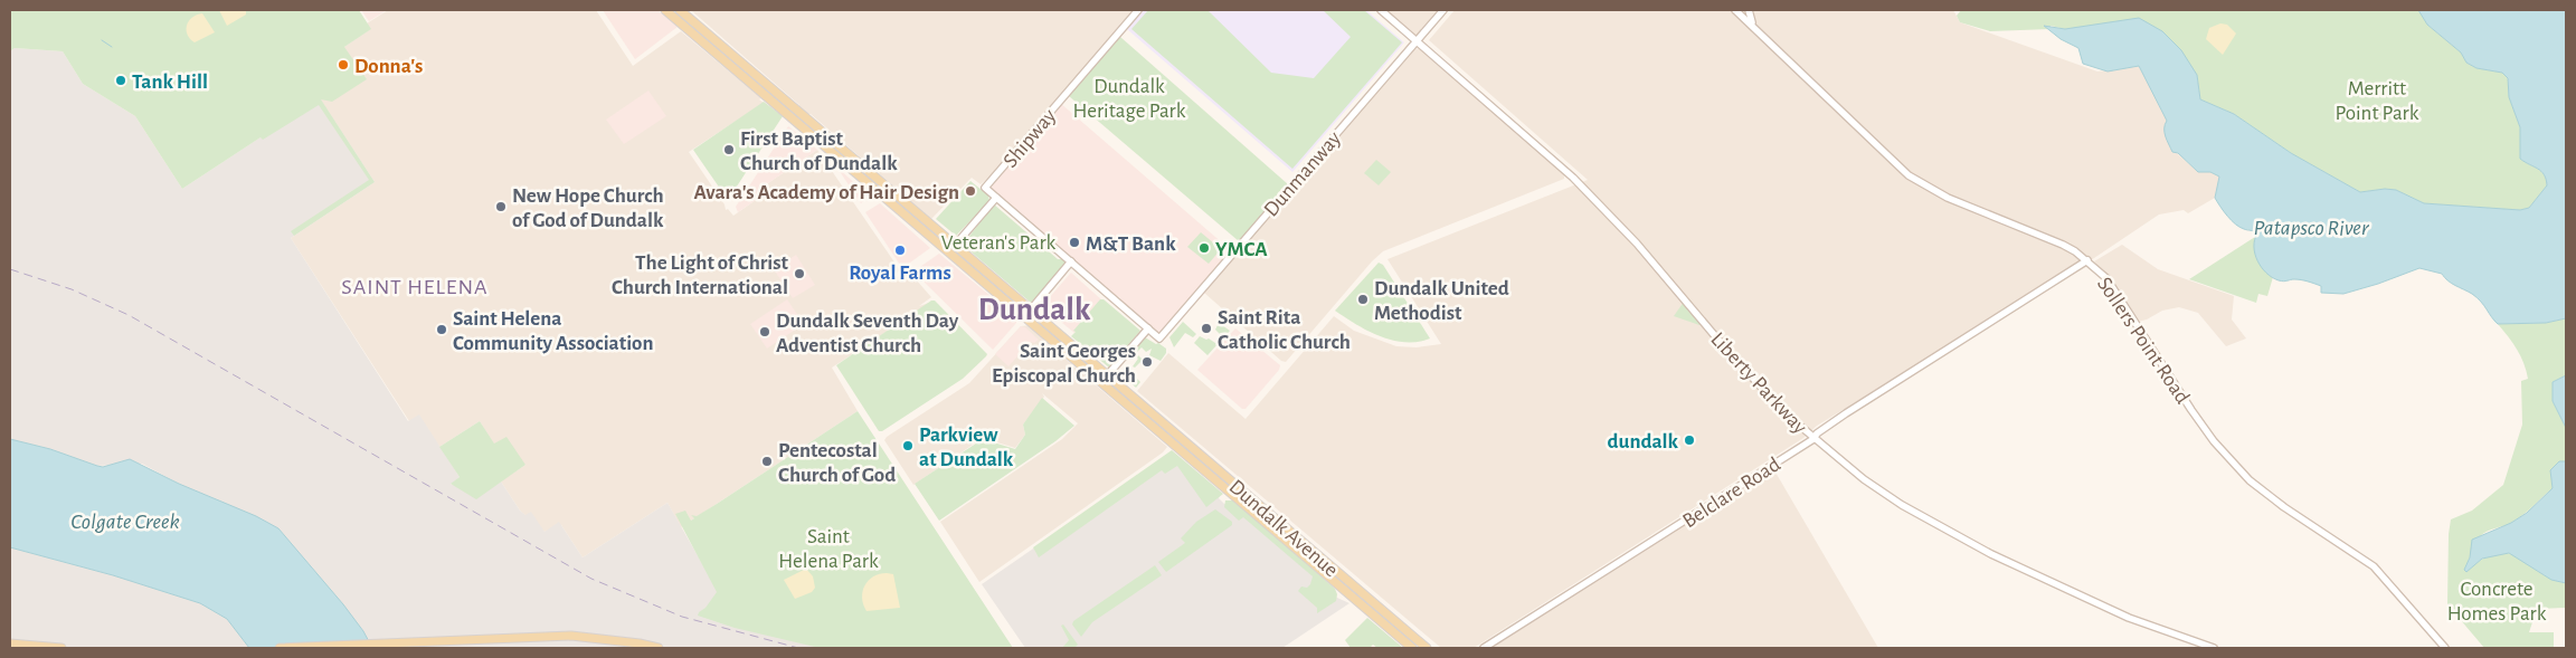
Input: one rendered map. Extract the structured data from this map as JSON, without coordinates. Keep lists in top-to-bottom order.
{
  "streets": {
    "main road": ["Dundalk Avenue"],
    "street": [
      "Shipway",
      "Dunmanway",
      "Sollers Point Road",
      "Liberty Parkway",
      "Belclare Road"
    ]
  },
  "crossings": [
    ["Dunmanway", "Liberty Parkway"],
    ["Sollers Point Road", "Belclare Road"],
    ["Liberty Parkway", "Belclare Road"]
  ],
  "districts": ["SAINT HELENA", "Dundalk"],
  "water": ["Patapsco River", "Colgate Creek"],
  "parks": [
    "Dundalk Heritage Park",
    "Merritt Point Park",
    "Veteran's Park",
    "Saint Helena Park",
    "Concrete Homes Park"
  ],
  "places": [
    "Donna's",
    "Tank Hill",
    "First Baptist Church of Dundalk",
    "Avara's Academy of Hair Design",
    "New Hope Church of God of Dundalk",
    "M&T Bank",
    "YMCA",
    "Royal Farms",
    "The Light of Christ Church International",
    "Dundalk United Methodist",
    "Saint Rita Catholic Church",
    "Saint Helena Community Association",
    "Dundalk Seventh Day Adventist Church",
    "Saint Georges Episcopal Church",
    "dundalk",
    "Parkview at Dundalk",
    "Pentecostal Church of God"
  ]
}
